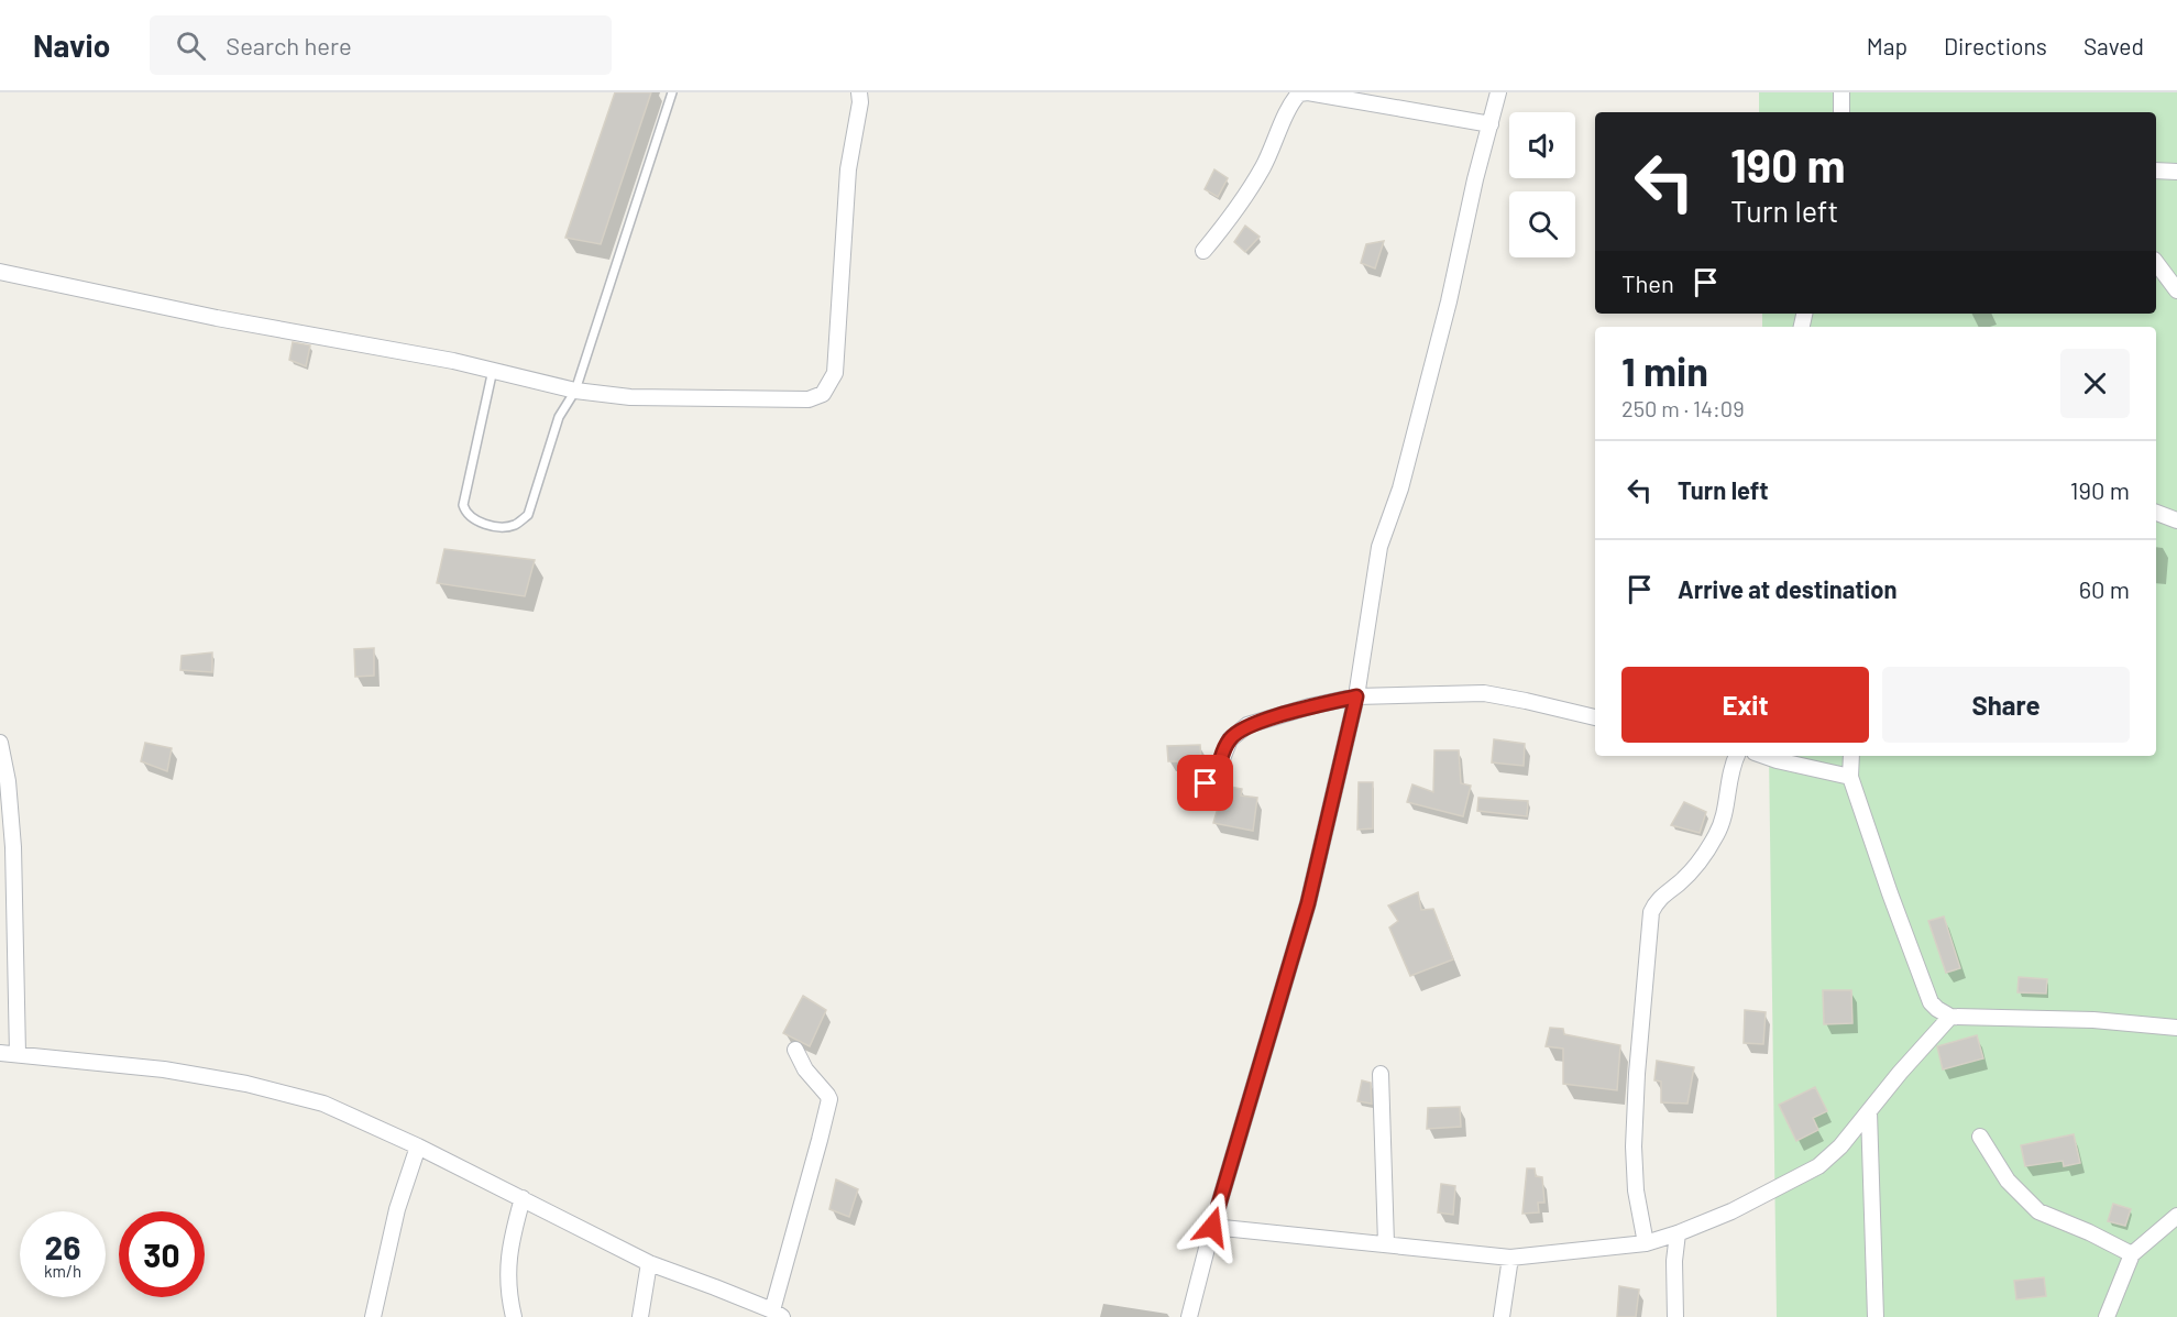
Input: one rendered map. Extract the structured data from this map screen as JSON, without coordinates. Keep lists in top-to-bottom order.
{
  "page": {
    "header": "Navio",
    "search": "Search here",
    "nav": ["Map", "Directions", "Saved"],
    "turn": ["190 m", "Turn left"],
    "then": "Then",
    "heading": ["1 min", "250 m · 14:09"],
    "list": [
      {
        "name": "Turn left",
        "value": "190 m"
      },
      {
        "name": "Arrive at destination",
        "value": "60 m"
      }
    ],
    "buttons": ["Exit", "Share"],
    "speed": "26 km/h",
    "limit": "30"
  }
}
